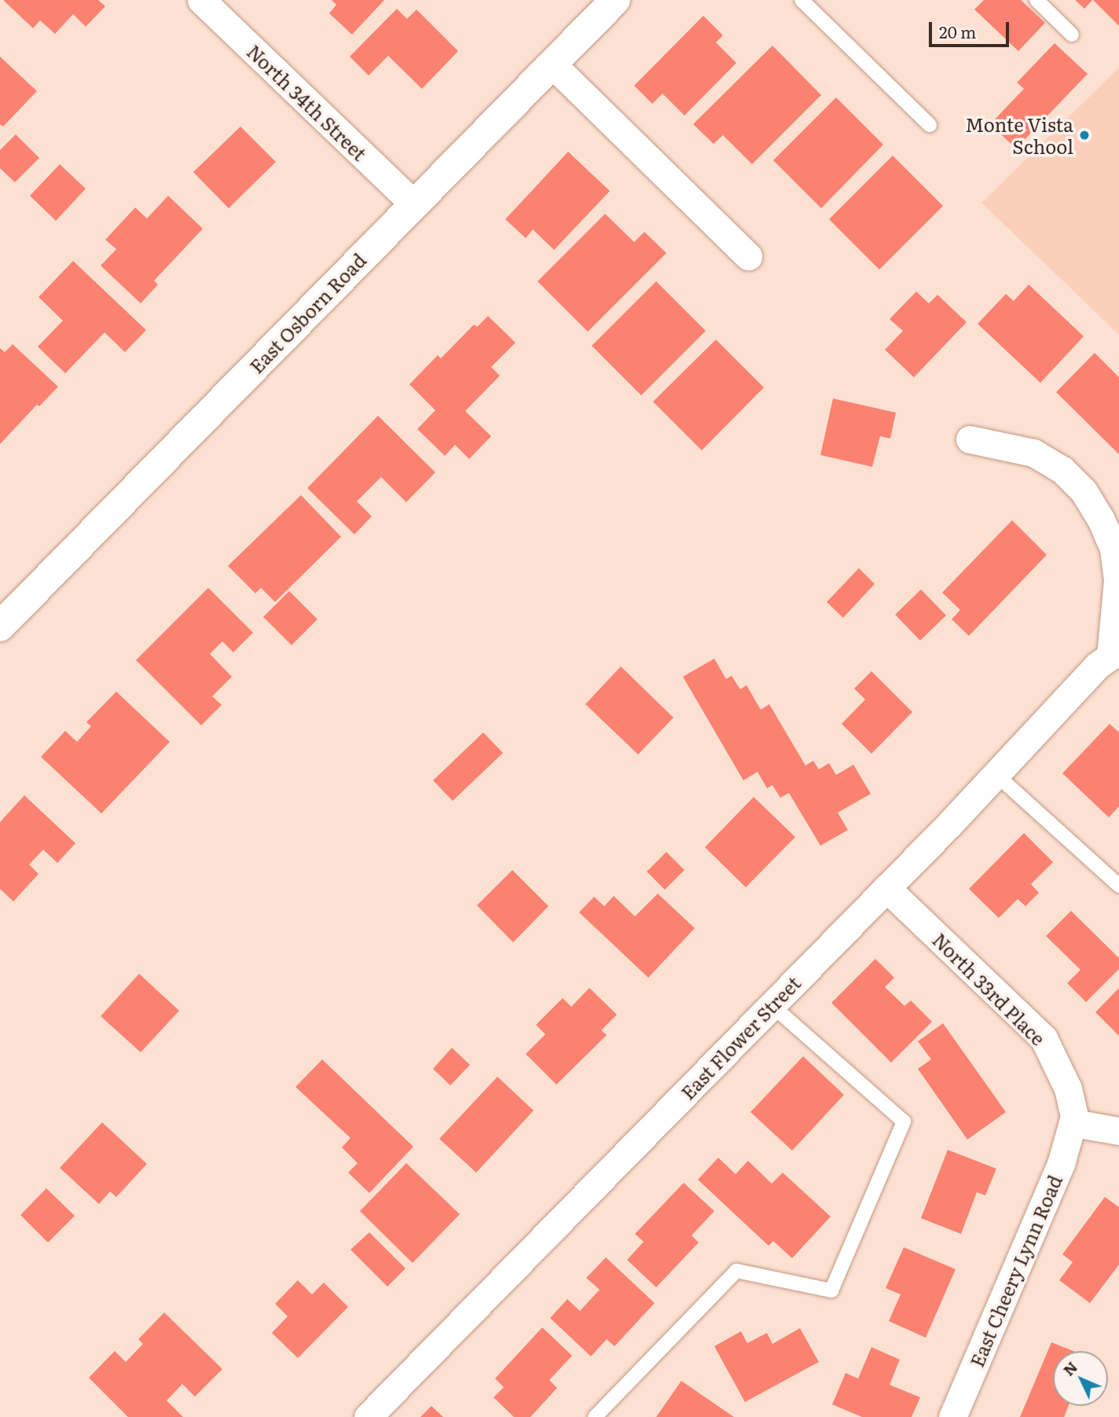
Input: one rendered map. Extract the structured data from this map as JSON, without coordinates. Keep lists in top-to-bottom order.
{
  "streets": {
    "main road": ["East Osborn Road"],
    "street": [
      "North 34th Street",
      "North 33rd Place",
      "East Flower Street",
      "East Cheery Lynn Road"
    ]
  },
  "crossings": [
    ["North 34th Street", "East Osborn Road"],
    ["North 33rd Place", "East Flower Street"],
    ["North 33rd Place", "East Cheery Lynn Road"]
  ],
  "places": ["Monte Vista School"],
  "scale_bar": "20 m",
  "north": "top left"
}
